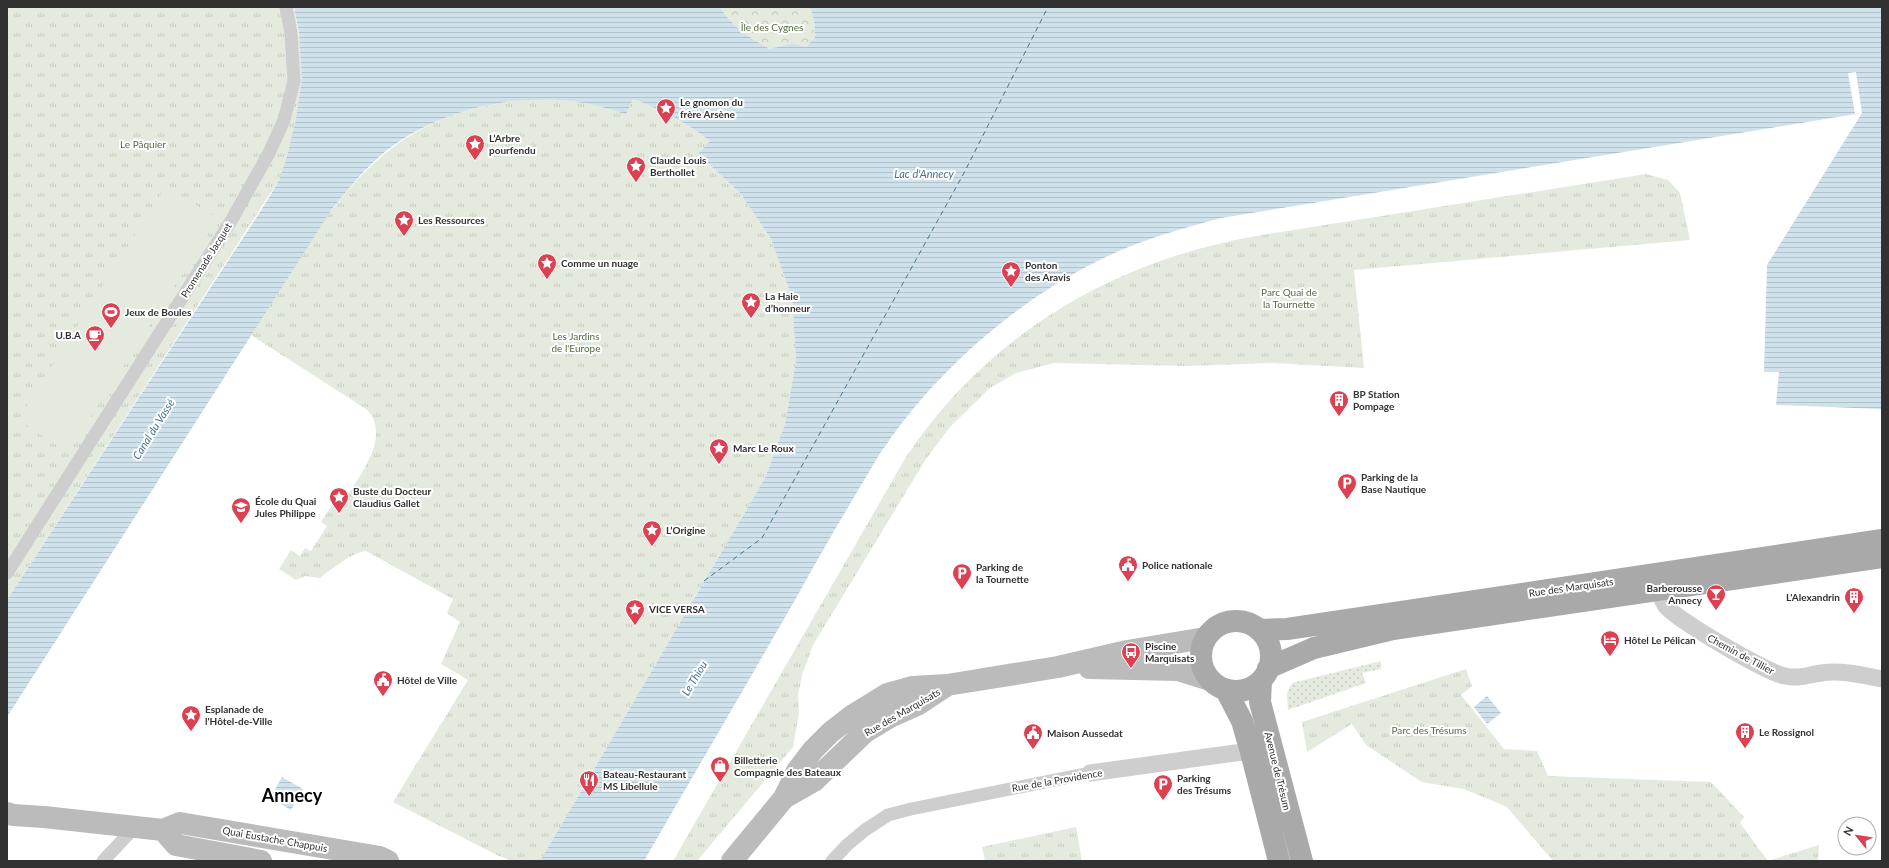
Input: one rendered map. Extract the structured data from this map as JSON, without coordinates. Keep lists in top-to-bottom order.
{
  "streets": {
    "main road": ["Rue des Marquisats", "Avenue de Trésum", "Quai Eustache Chappuis"],
    "street": ["Promenade Jacquet", "Chemin de Tillier", "Rue de la Providence"]
  },
  "crossings": [
    ["Rue des Marquisats", "Chemin de Tillier"],
    ["Rue des Marquisats", "Avenue de Trésum"]
  ],
  "districts": ["Annecy"],
  "water": ["Lac d'Annecy", "Canal du Vassé", "Le Thiou"],
  "parks": [
    "Île des Cygnes",
    "Le Pâquier",
    "Parc Quai de la Tournette",
    "Les Jardins de l'Europe",
    "Parc des Trésums"
  ],
  "places": {
    "place": [
      "Le gnomon du frère Arsène",
      "L’Arbre pourfendu",
      "Claude Louis Berthollet",
      "Les Ressources",
      "Comme un nuage",
      "Ponton des Aravis",
      "La Haie d’honneur",
      "Marc Le Roux",
      "Buste du Docteur Claudius Gallet",
      "L’Origine",
      "VICE VERSA",
      "Esplanade de l'Hôtel-de-Ville"
    ],
    "sports": ["Jeux de Boules"],
    "cafe": ["U.B.A"],
    "building": ["BP Station Pompage", "L'Alexandrin", "Le Rossignol"],
    "parking": ["Parking de la Base Nautique", "Parking de la Tournette", "Parking des Trésums"],
    "school or university": ["École du Quai Jules Philippe"],
    "public building": ["Police nationale", "Hôtel de Ville", "Maison Aussedat"],
    "bar": ["Barberousse Annecy"],
    "hotel": ["Hôtel Le Pélican"],
    "bus stop": ["Piscine Marquisats"],
    "shop": ["Billetterie Compagnie des Bateaux"],
    "restaurant": ["Bateau-Restaurant MS Libellule"]
  },
  "north": "top left"
}
